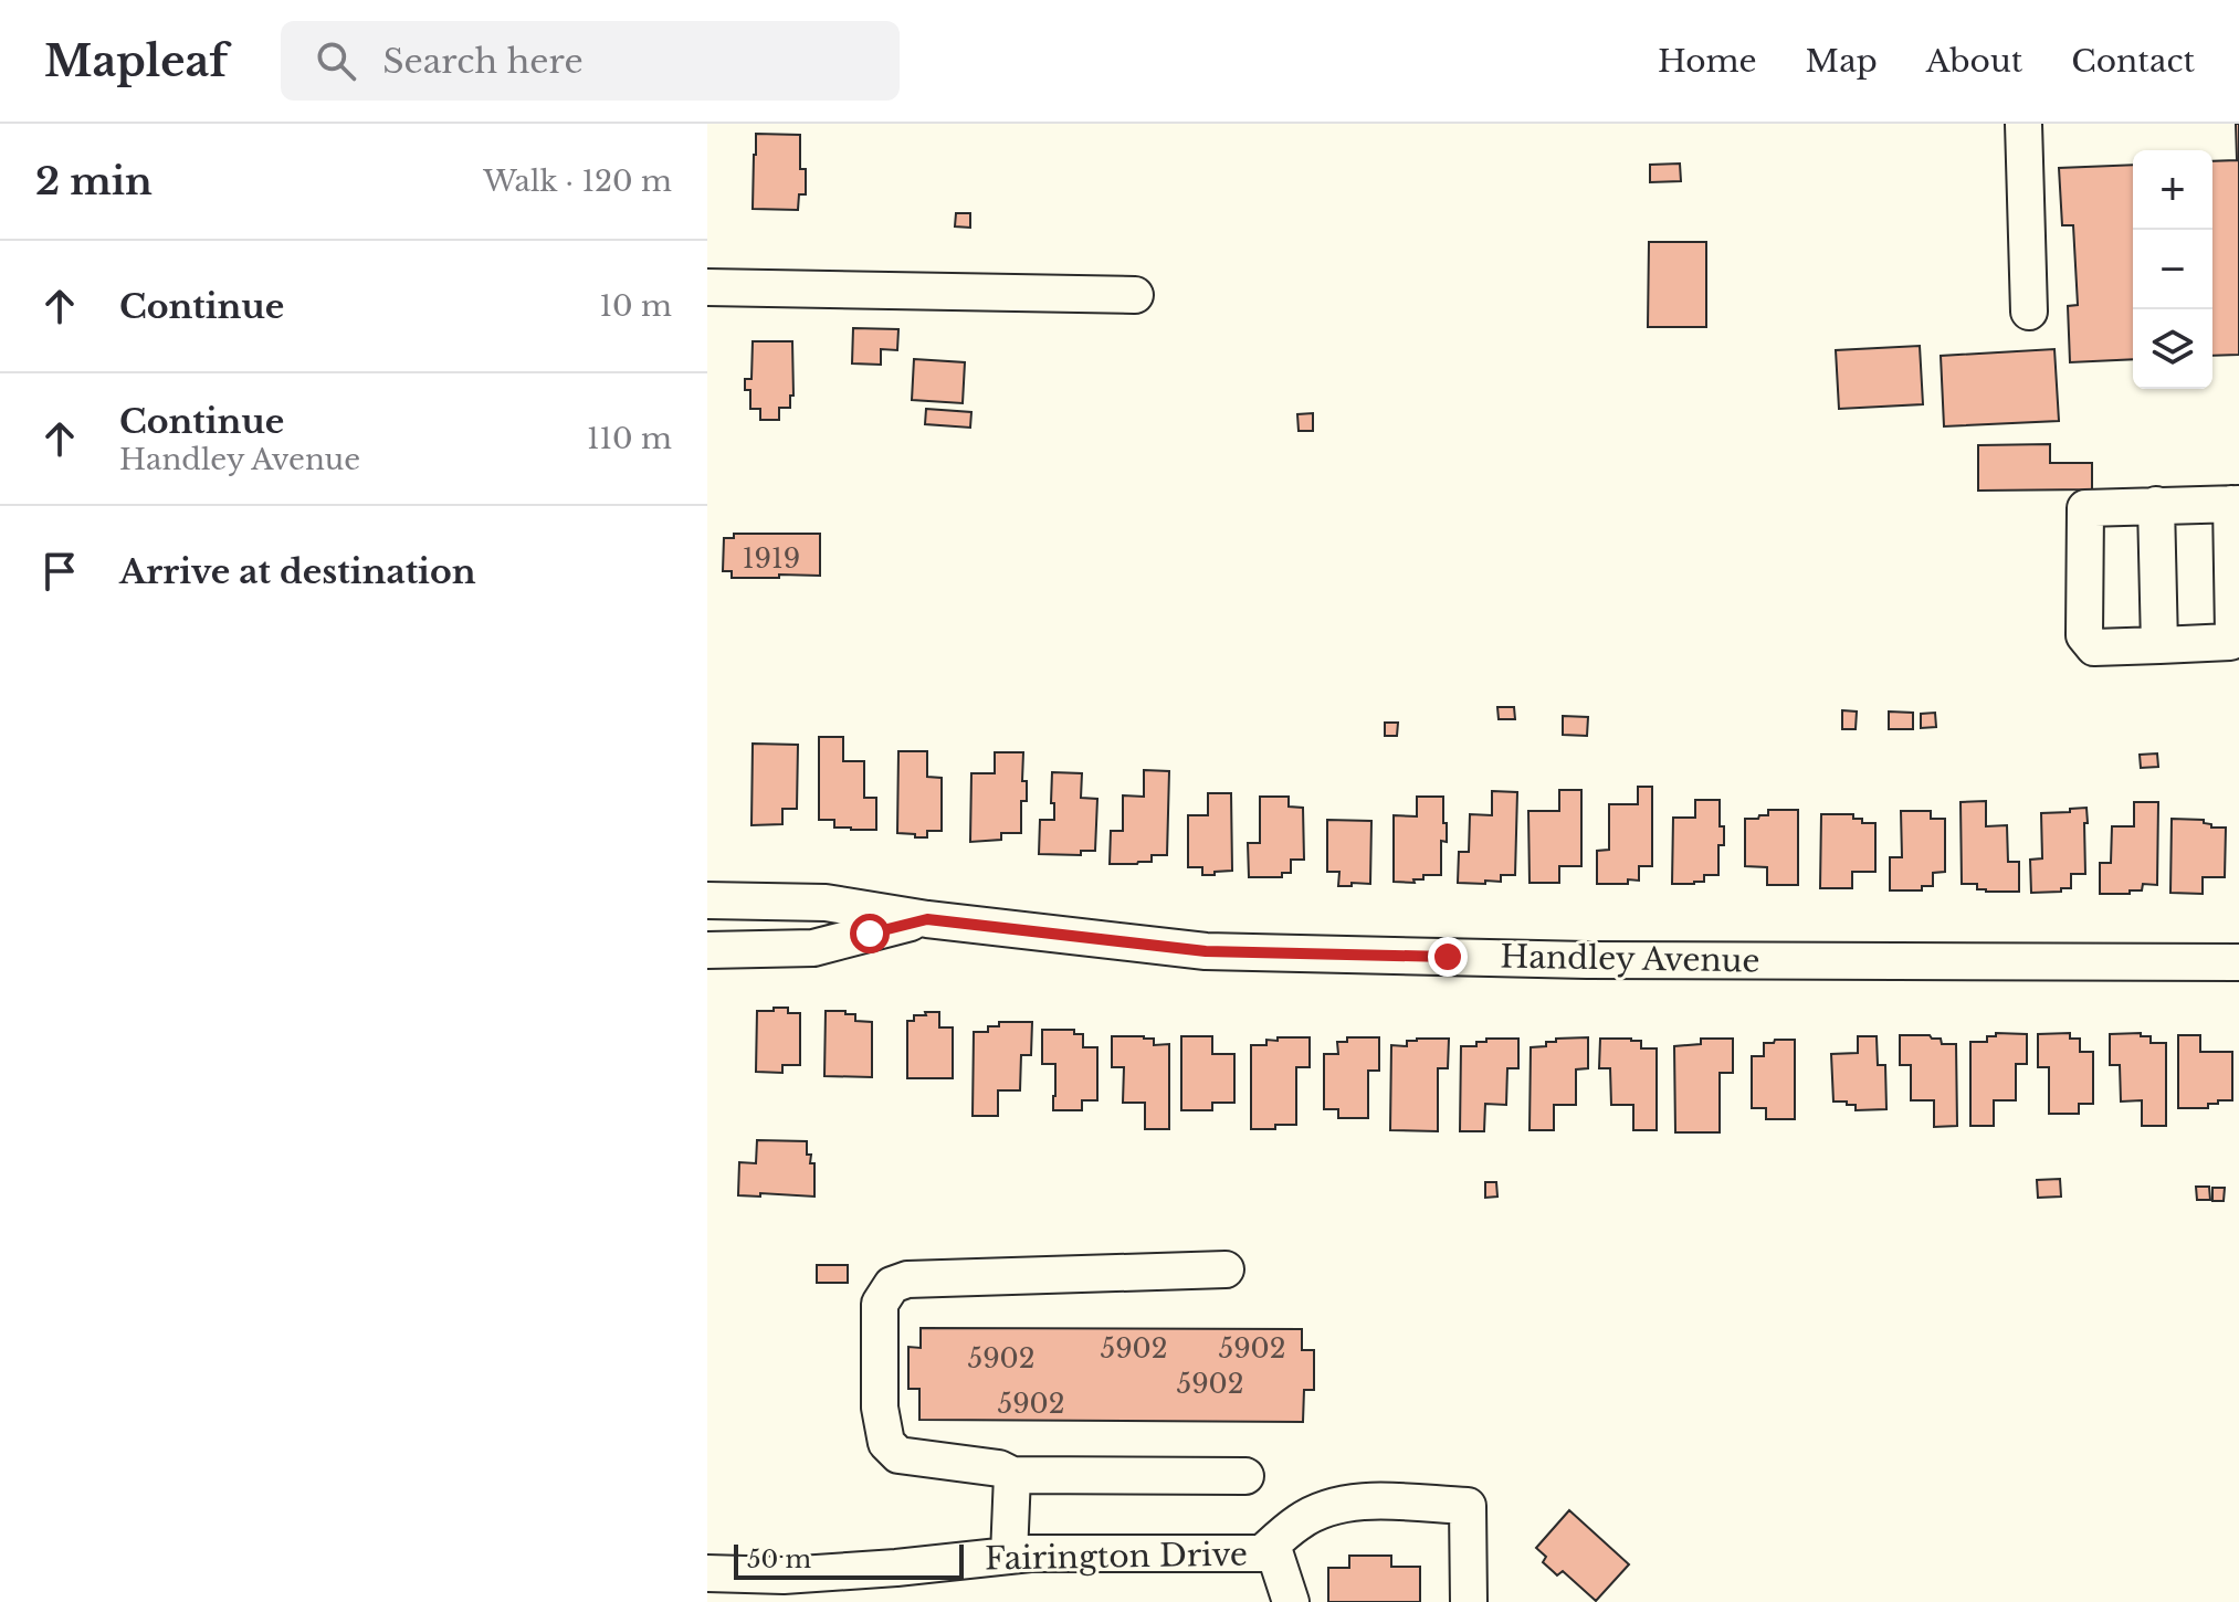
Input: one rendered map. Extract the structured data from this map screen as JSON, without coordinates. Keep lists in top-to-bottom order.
{
  "streets": {
    "street": ["Handley Avenue", "Fairington Drive"]
  },
  "house_numbers": [
    "1919",
    "5902",
    "5902",
    "5902",
    "5902",
    "5902"
  ],
  "scale_bar": "50 m",
  "page": {
    "header": "Mapleaf",
    "search": "Search here",
    "nav": [
      "Home",
      "Map",
      "About",
      "Contact"
    ],
    "heading": ["2 min", "Walk · 120 m"],
    "map_buttons": ["+", "−"],
    "list": [
      ["Continue", "10 m"],
      ["Continue", "Handley Avenue", "110 m"],
      "Arrive at destination"
    ],
    "scale": "50 m"
  }
}
